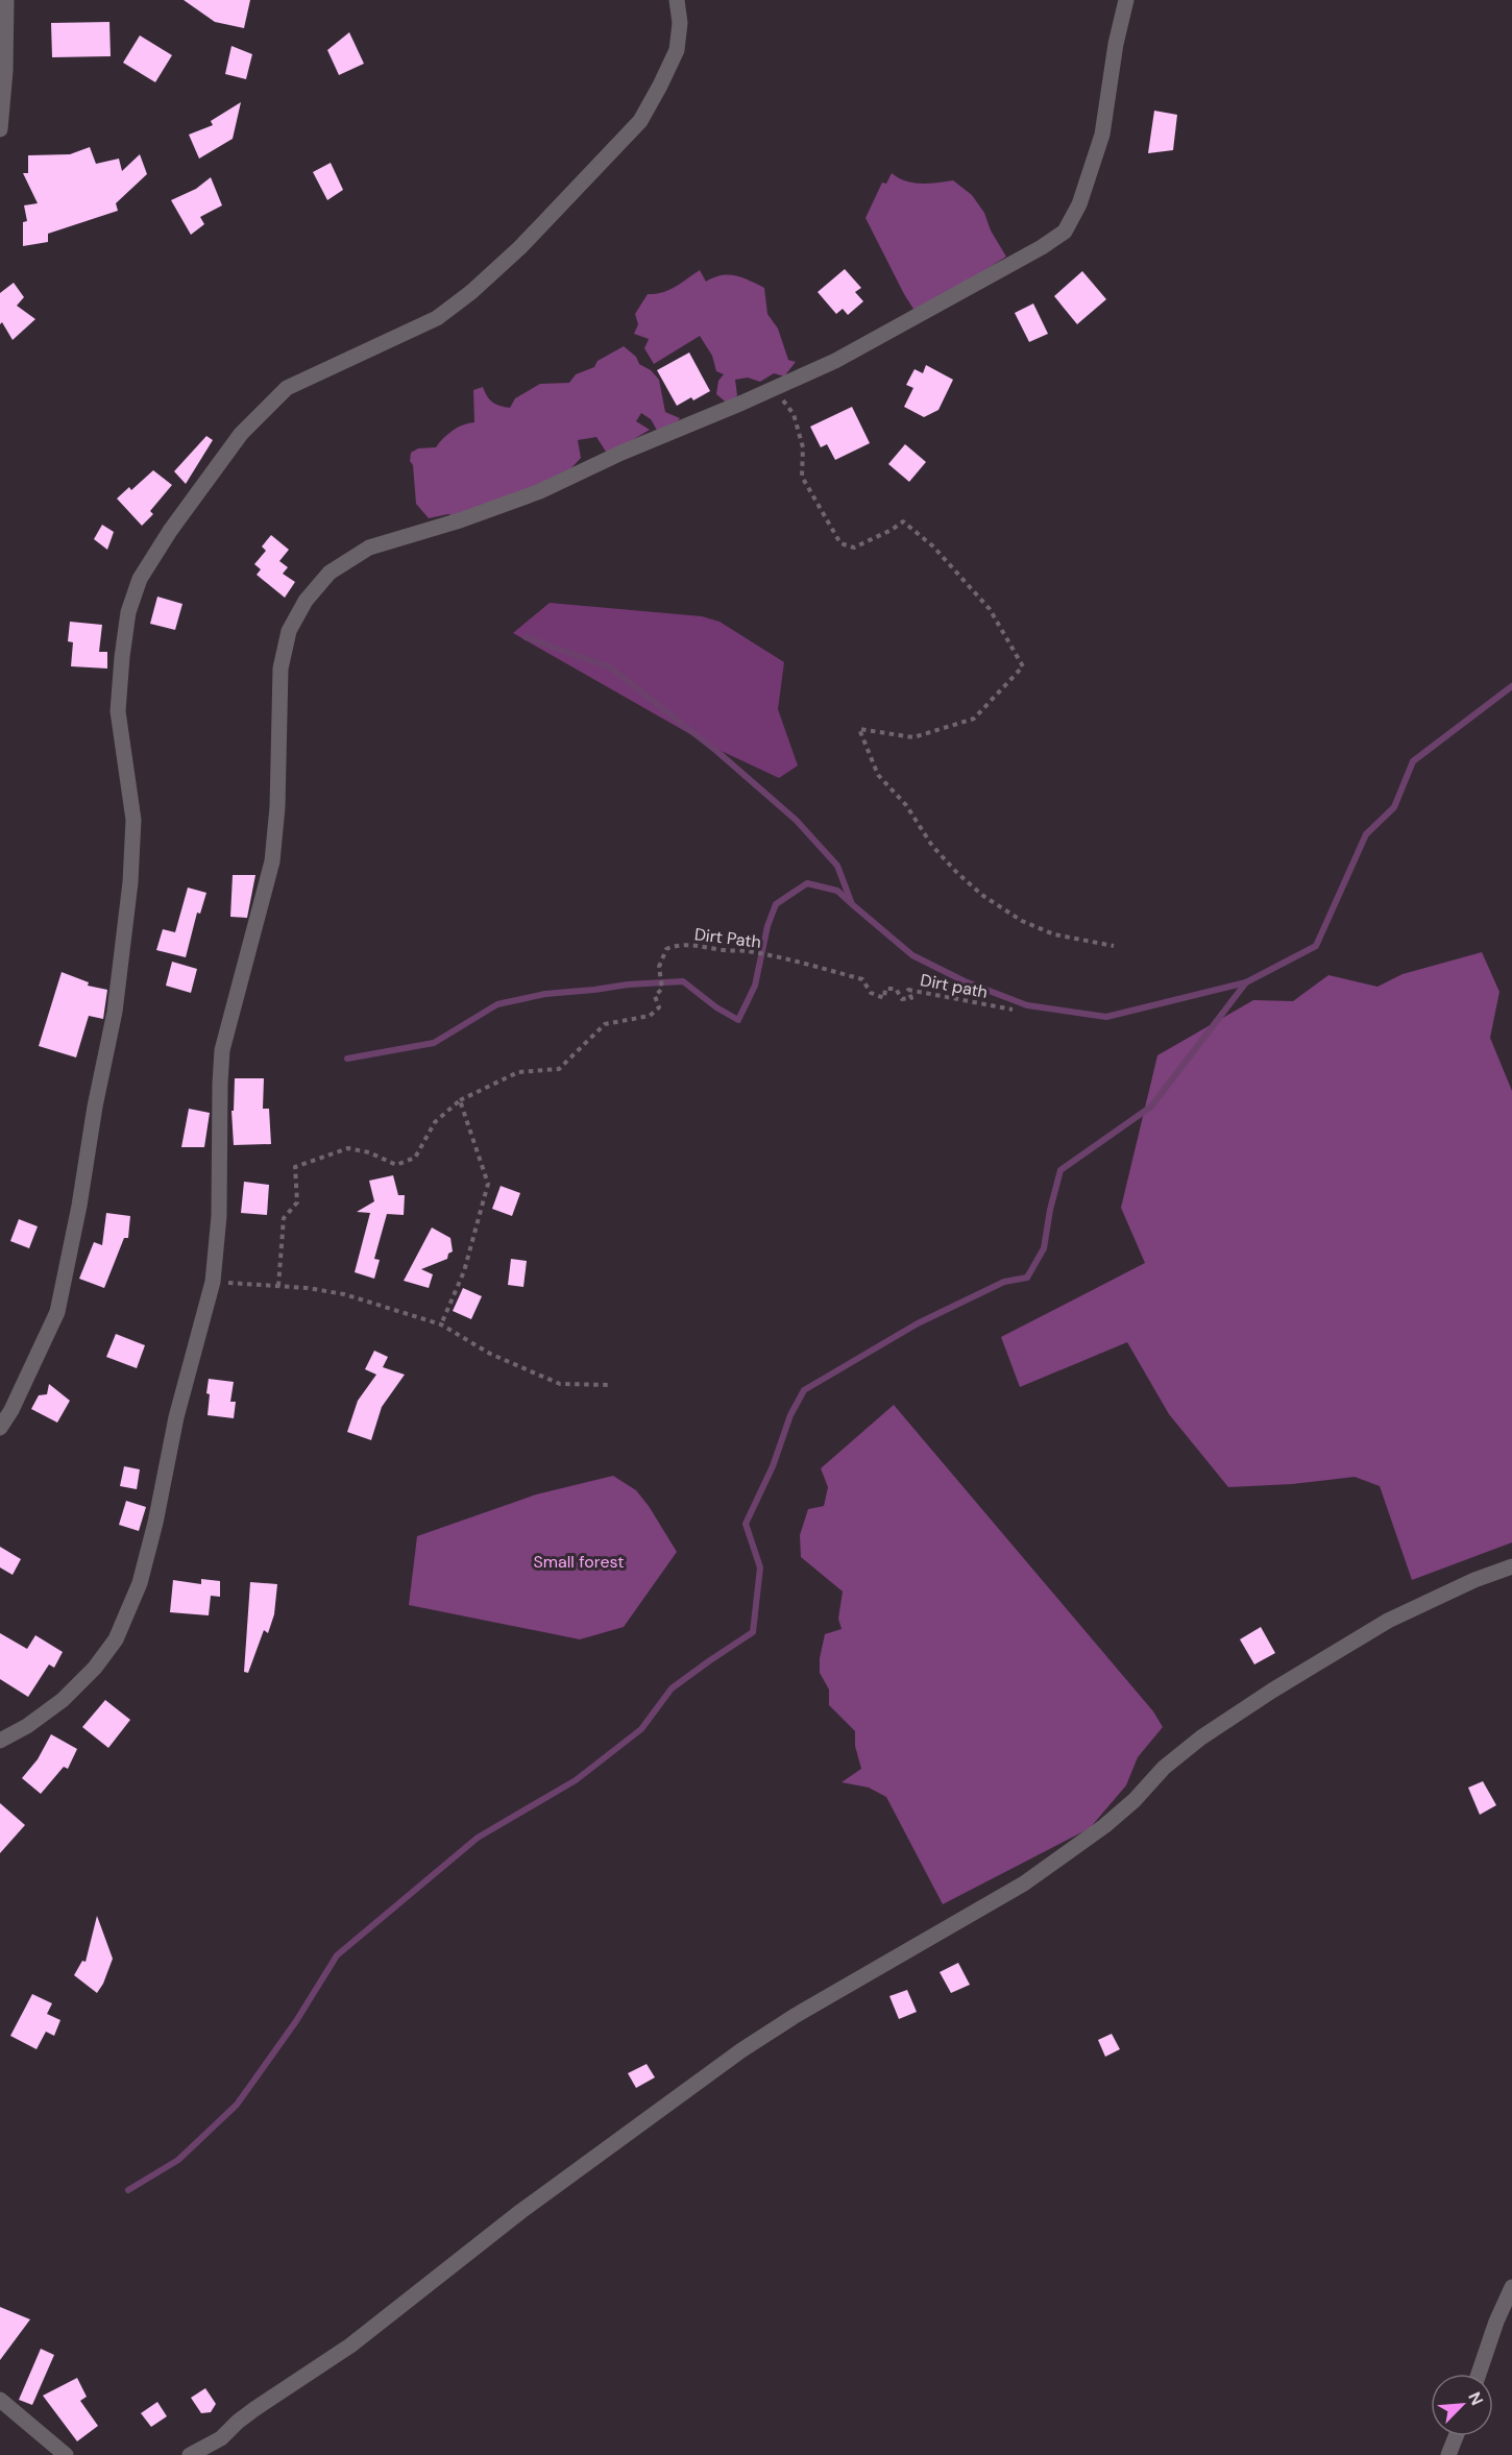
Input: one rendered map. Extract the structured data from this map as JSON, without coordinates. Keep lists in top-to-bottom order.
{
  "streets": {
    "path": ["Dirt Path", "Dirt path"]
  },
  "crossings": [
    ["Dirt Path", "Dirt path"]
  ],
  "parks": ["Small forest"],
  "north": "top right"
}
